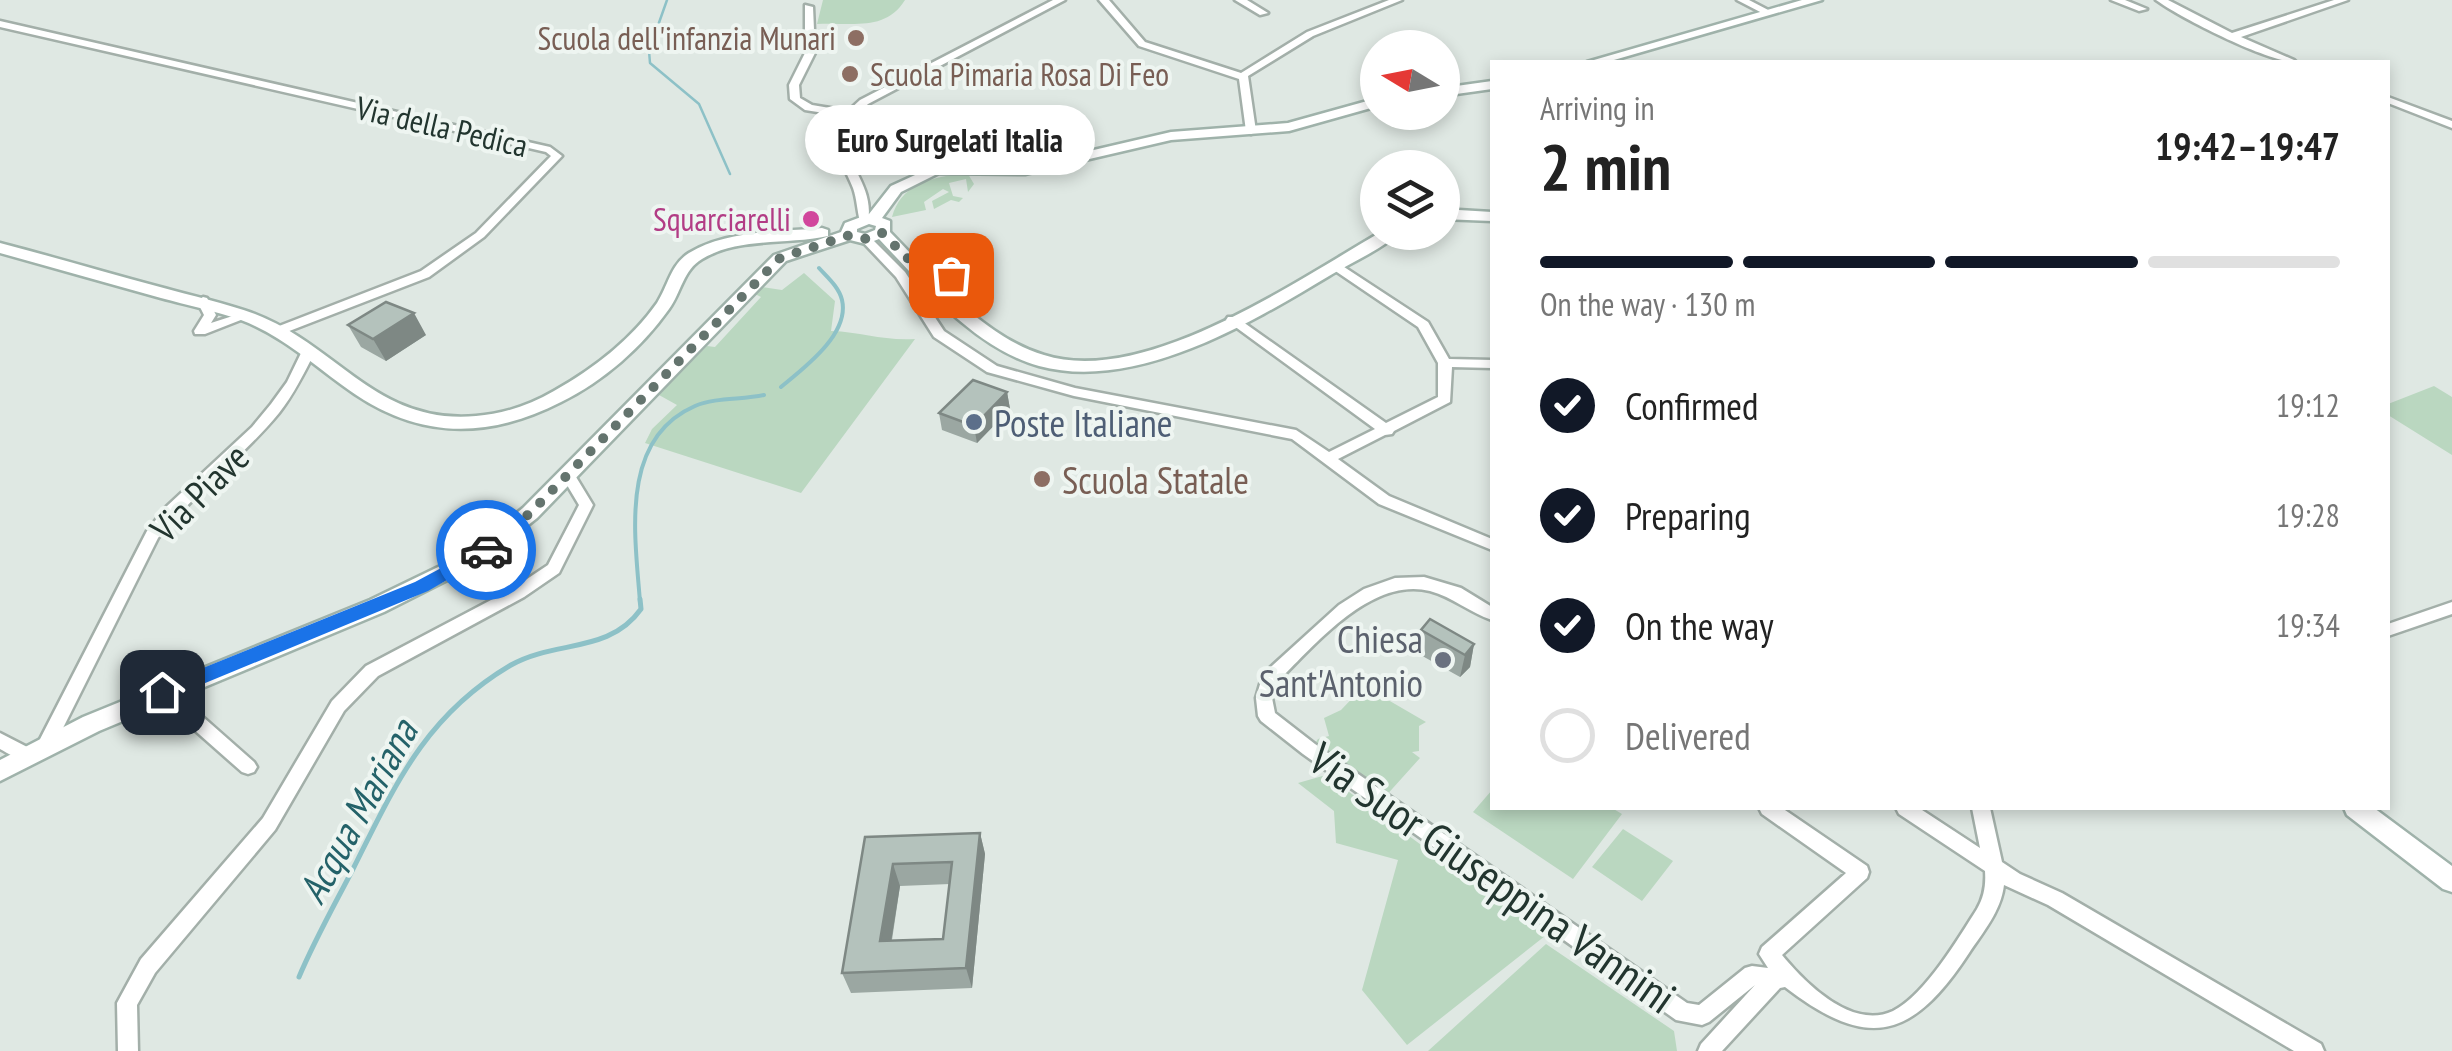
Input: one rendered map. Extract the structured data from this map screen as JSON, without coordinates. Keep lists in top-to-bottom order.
{
  "streets": {
    "street": ["Via della Pedica", "Via Piave", "Via Suor Giuseppina Vannini"]
  },
  "water": ["Acqua Mariana"],
  "places": [
    "Scuola dell'infanzia Munari",
    "Scuola Pimaria Rosa Di Feo",
    "Squarciarelli",
    "Euro Surgelati Italia",
    "Poste Italiane",
    "Scuola Statale",
    "Chiesa Sant'Antonio"
  ],
  "north": "left",
  "page": {
    "heading": ["2 min", "Arriving in", "19:42–19:47"],
    "bubble": "Euro Surgelati Italia",
    "bar": "On the way · 130 m",
    "list": [
      ["Confirmed", "19:12"],
      ["Preparing", "19:28"],
      ["On the way", "19:34"],
      "Delivered"
    ]
  }
}
